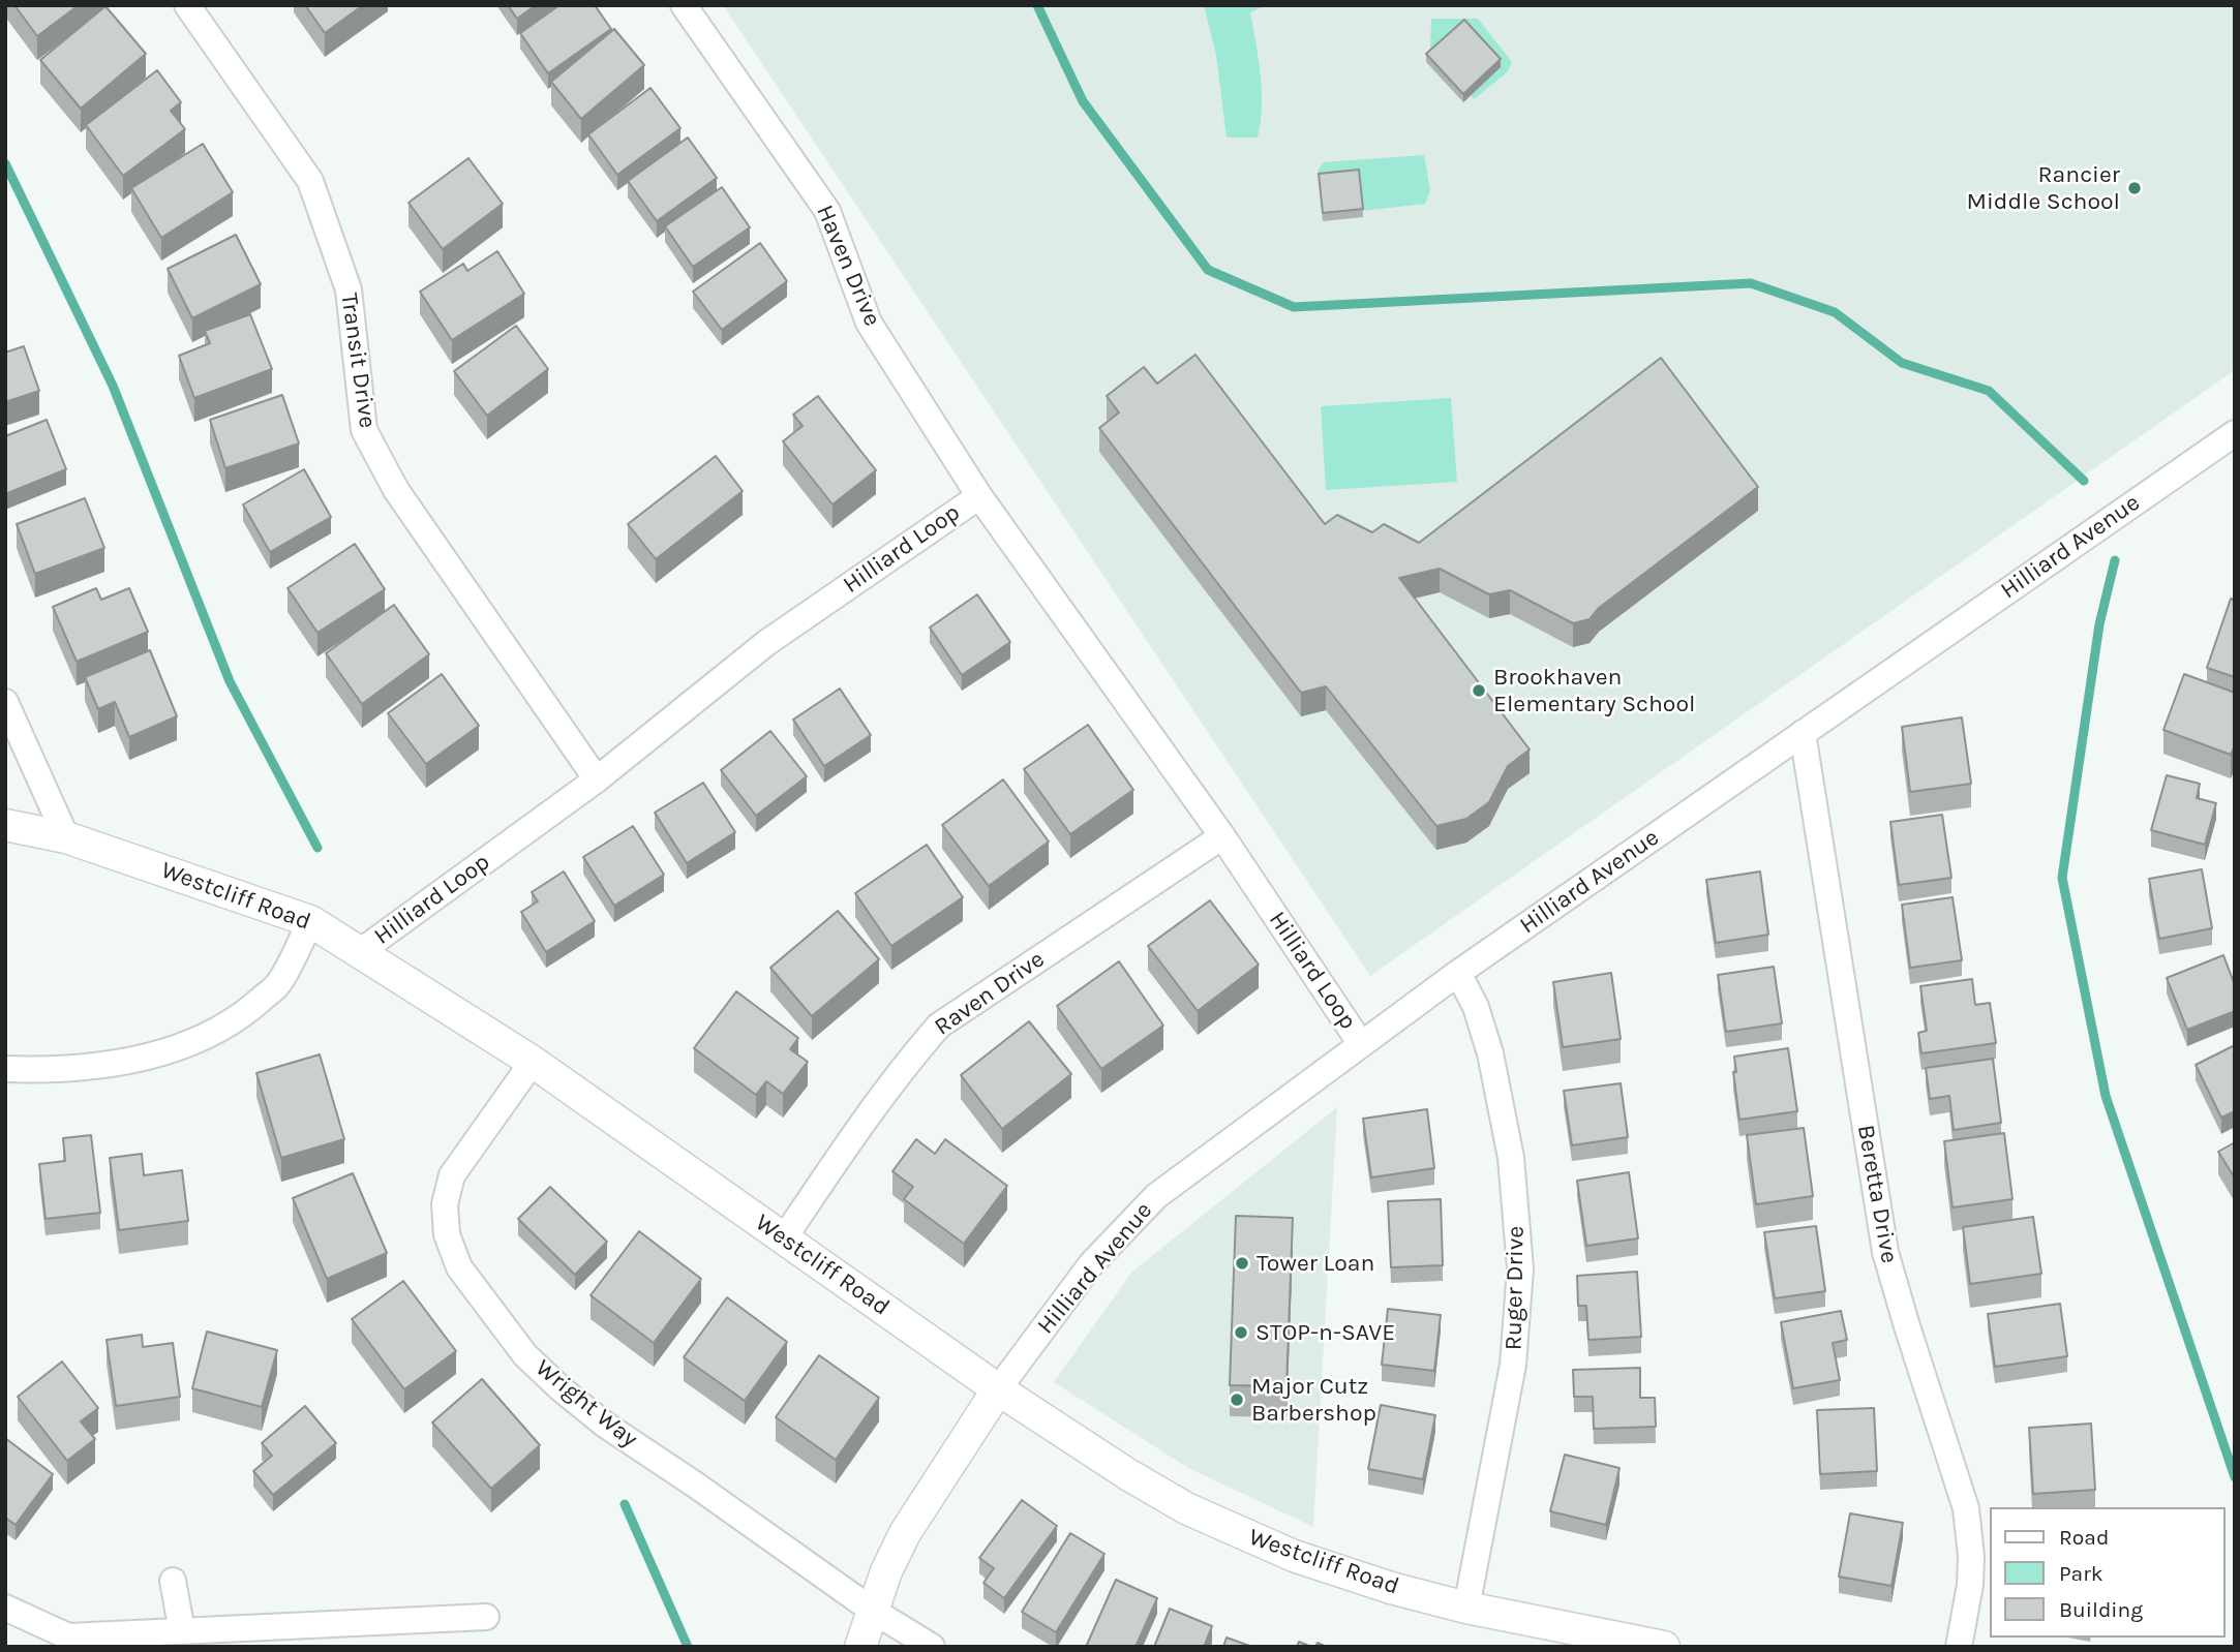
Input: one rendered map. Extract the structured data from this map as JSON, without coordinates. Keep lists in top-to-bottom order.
{
  "streets": {
    "street": [
      "Haven Drive",
      "Transit Drive",
      "Hilliard Avenue",
      "Hilliard Loop",
      "Westcliff Road",
      "Raven Drive",
      "Beretta Drive",
      "Ruger Drive",
      "Wright Way"
    ]
  },
  "crossings": [
    ["Haven Drive", "Hilliard Loop"],
    ["Transit Drive", "Hilliard Loop"],
    ["Hilliard Avenue", "Hilliard Loop"],
    ["Hilliard Avenue", "Westcliff Road"],
    ["Hilliard Avenue", "Beretta Drive"],
    ["Hilliard Avenue", "Ruger Drive"],
    ["Hilliard Loop", "Westcliff Road"],
    ["Hilliard Loop", "Raven Drive"],
    ["Westcliff Road", "Raven Drive"],
    ["Westcliff Road", "Ruger Drive"],
    ["Westcliff Road", "Wright Way"]
  ],
  "places": [
    "Rancier Middle School",
    "Brookhaven Elementary School",
    "Tower Loan",
    "STOP-n-SAVE",
    "Major Cutz Barbershop"
  ],
  "legend": ["Road", "Park", "Building"]
}
